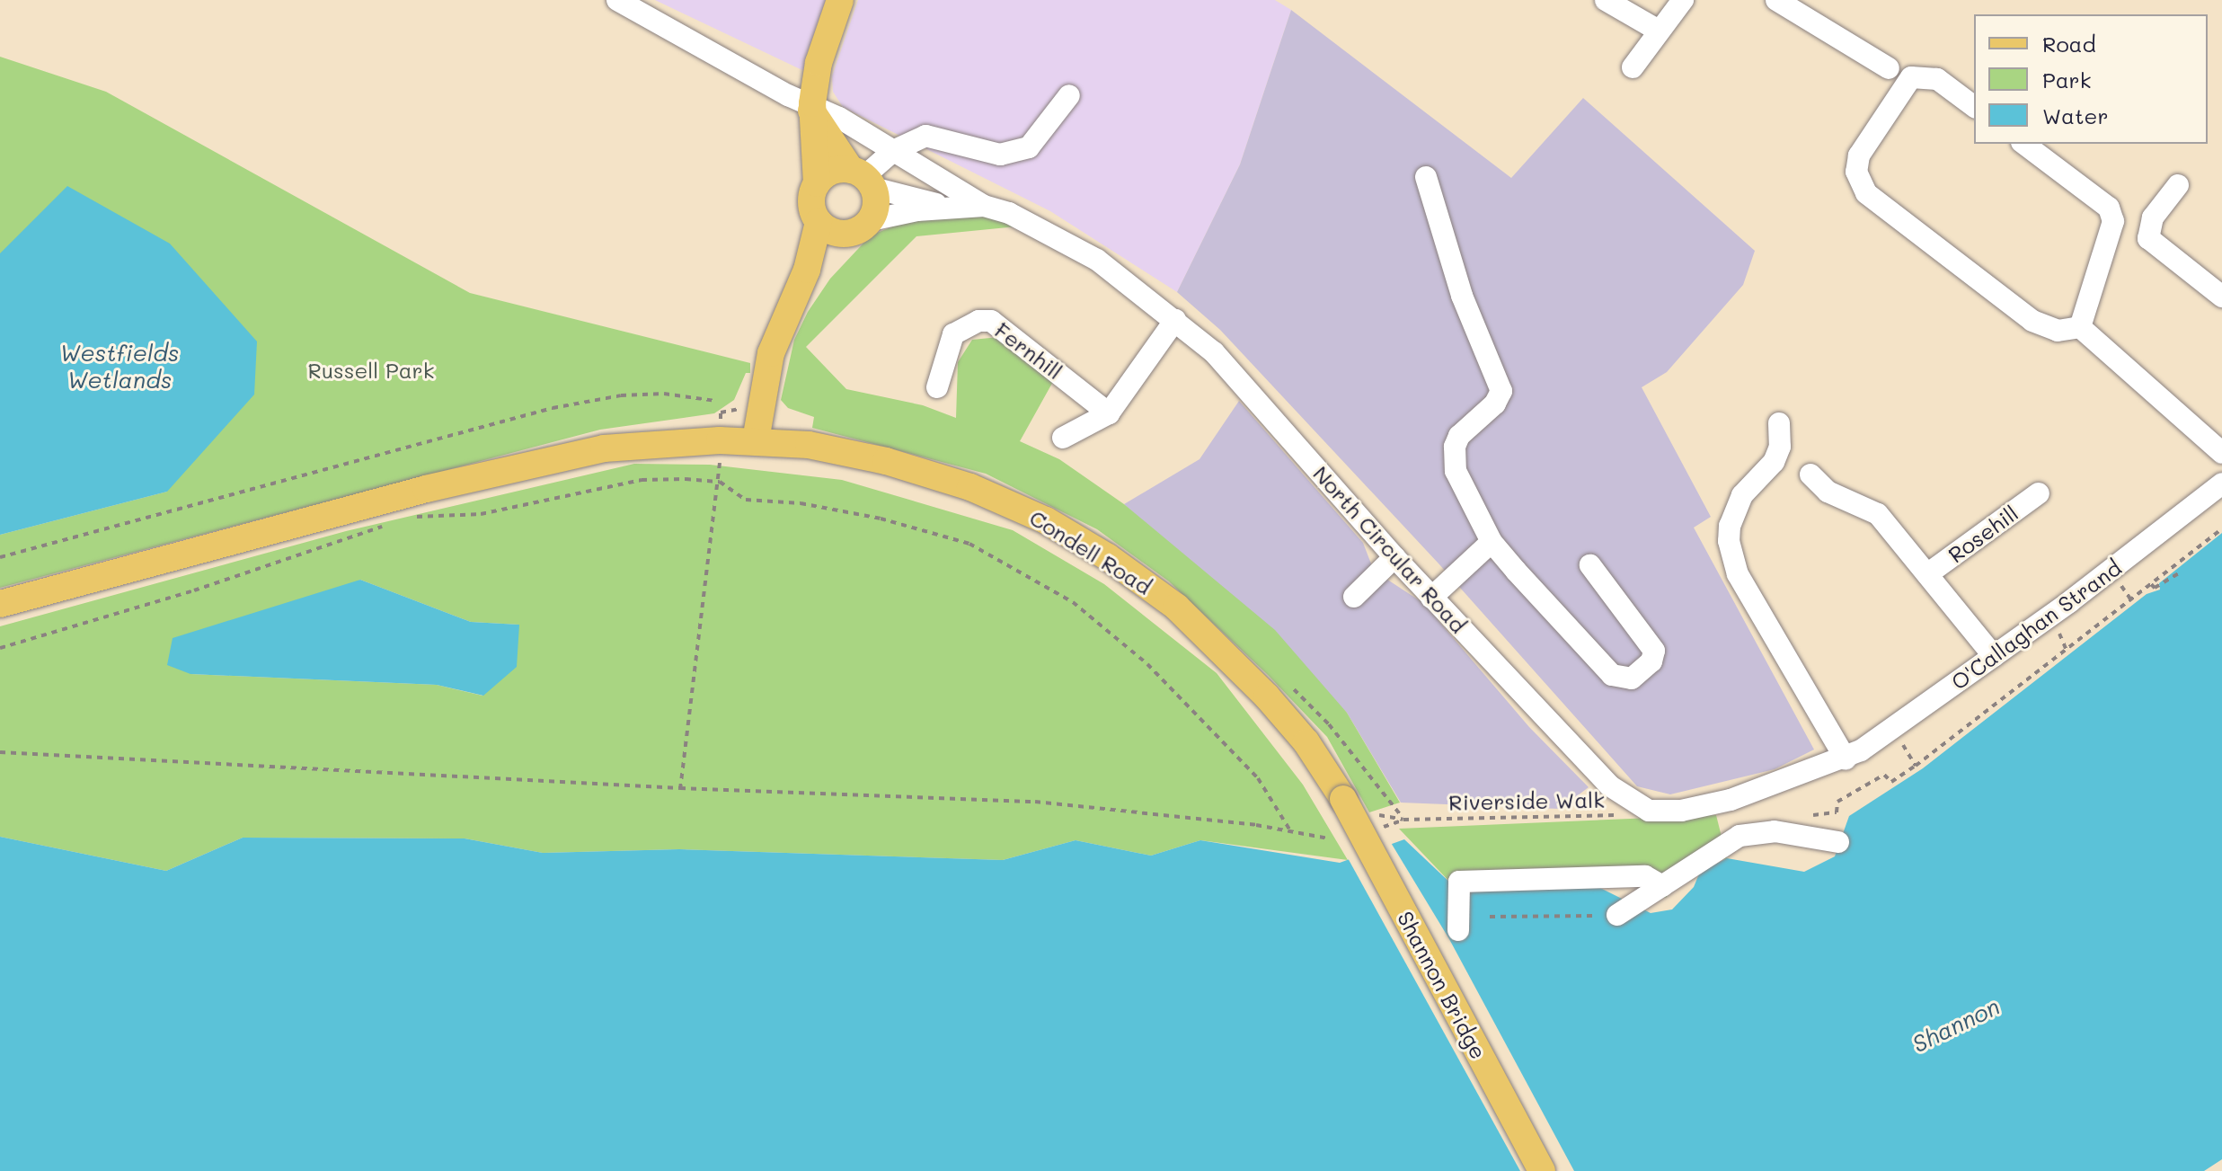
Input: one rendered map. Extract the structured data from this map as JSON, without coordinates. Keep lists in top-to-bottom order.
{
  "streets": {
    "main road": ["Condell Road", "Shannon Bridge"],
    "street": [
      "Fernhill",
      "Rosehill",
      "North Circular Road",
      "O'Callaghan Strand"
    ],
    "path": ["Riverside Walk"]
  },
  "crossings": [
    ["Rosehill", "O'Callaghan Strand"],
    ["North Circular Road", "Riverside Walk"],
    ["Condell Road", "Shannon Bridge"]
  ],
  "water": ["Westfields Wetlands", "Shannon"],
  "parks": ["Russell Park"],
  "legend": ["Road", "Park", "Water"]
}
